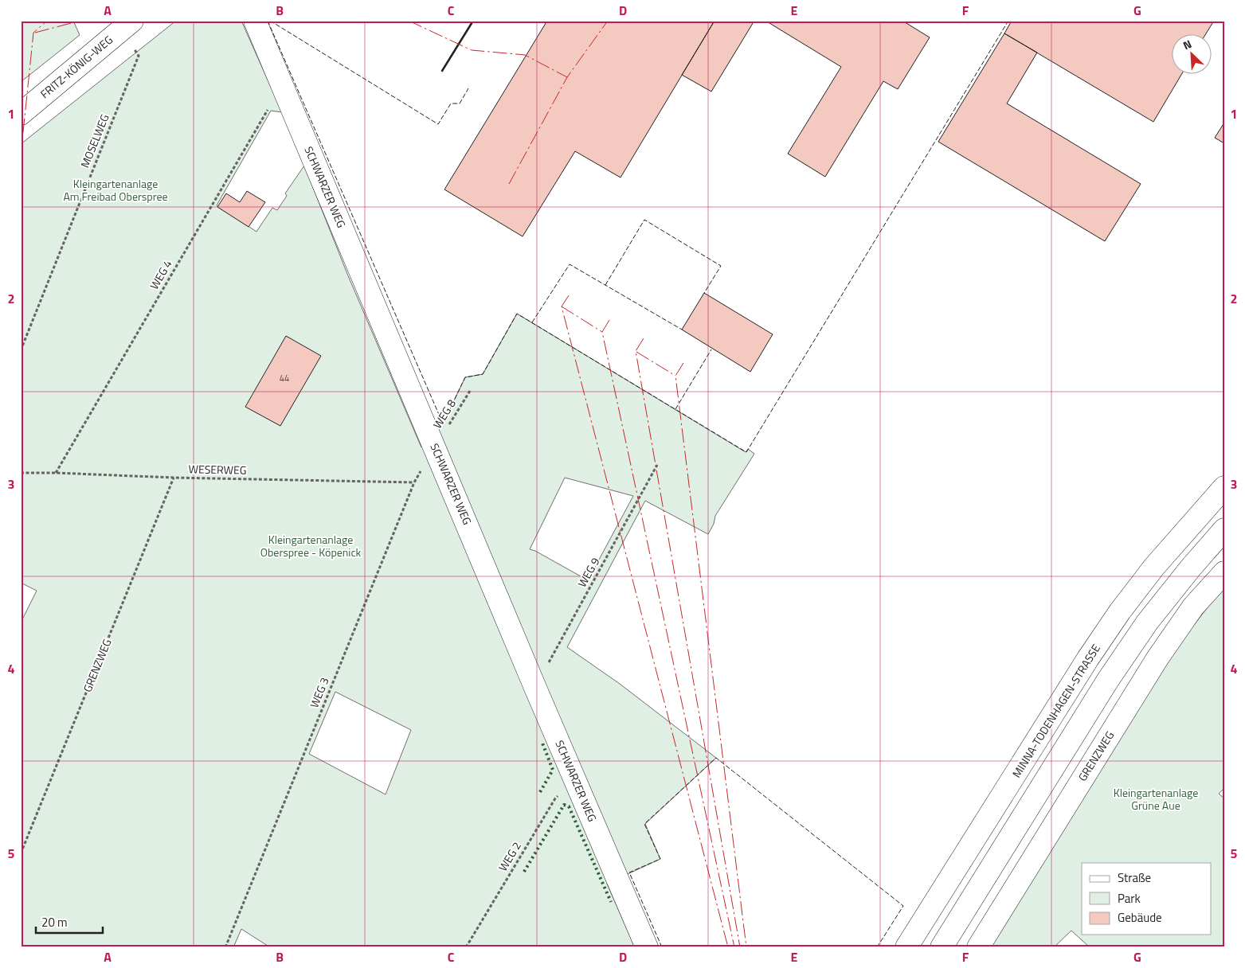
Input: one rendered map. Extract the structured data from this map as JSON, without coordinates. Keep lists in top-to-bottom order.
{
  "streets": {
    "main road": [
      "FRITZ-KÖNIG-WEG",
      "SCHWARZER WEG",
      "GRENZWEG",
      "MINNA-TODENHAGEN-STRASSE"
    ],
    "path": [
      "MOSELWEG",
      "WEG 4",
      "WEG 8",
      "WESERWEG",
      "WEG 9",
      "WEG 3",
      "WEG 2"
    ]
  },
  "crossings": [
    ["FRITZ-KÖNIG-WEG", "MOSELWEG"],
    ["SCHWARZER WEG", "WEG 4"],
    ["SCHWARZER WEG", "WEG 8"],
    ["SCHWARZER WEG", "WEG 9"],
    ["SCHWARZER WEG", "WEG 3"],
    ["SCHWARZER WEG", "WEG 2"],
    ["WEG 4", "WESERWEG"],
    ["WEG 8", "WEG 3"],
    ["WESERWEG", "GRENZWEG"],
    ["WESERWEG", "WEG 3"]
  ],
  "parks": ["Kleingartenanlage Am Freibad Oberspree", "Kleingartenanlage Oberspree - Köpenick", "Kleingartenanlage Grüne Aue"],
  "house_numbers": ["44"],
  "legend": ["Straße", "Park", "Gebäude"],
  "scale_bar": "20 m",
  "north": "top left",
  "grid": {
    "columns": [
      "A",
      "B",
      "C",
      "D",
      "E",
      "F",
      "G"
    ],
    "rows": [
      "1",
      "2",
      "3",
      "4",
      "5"
    ]
  }
}
